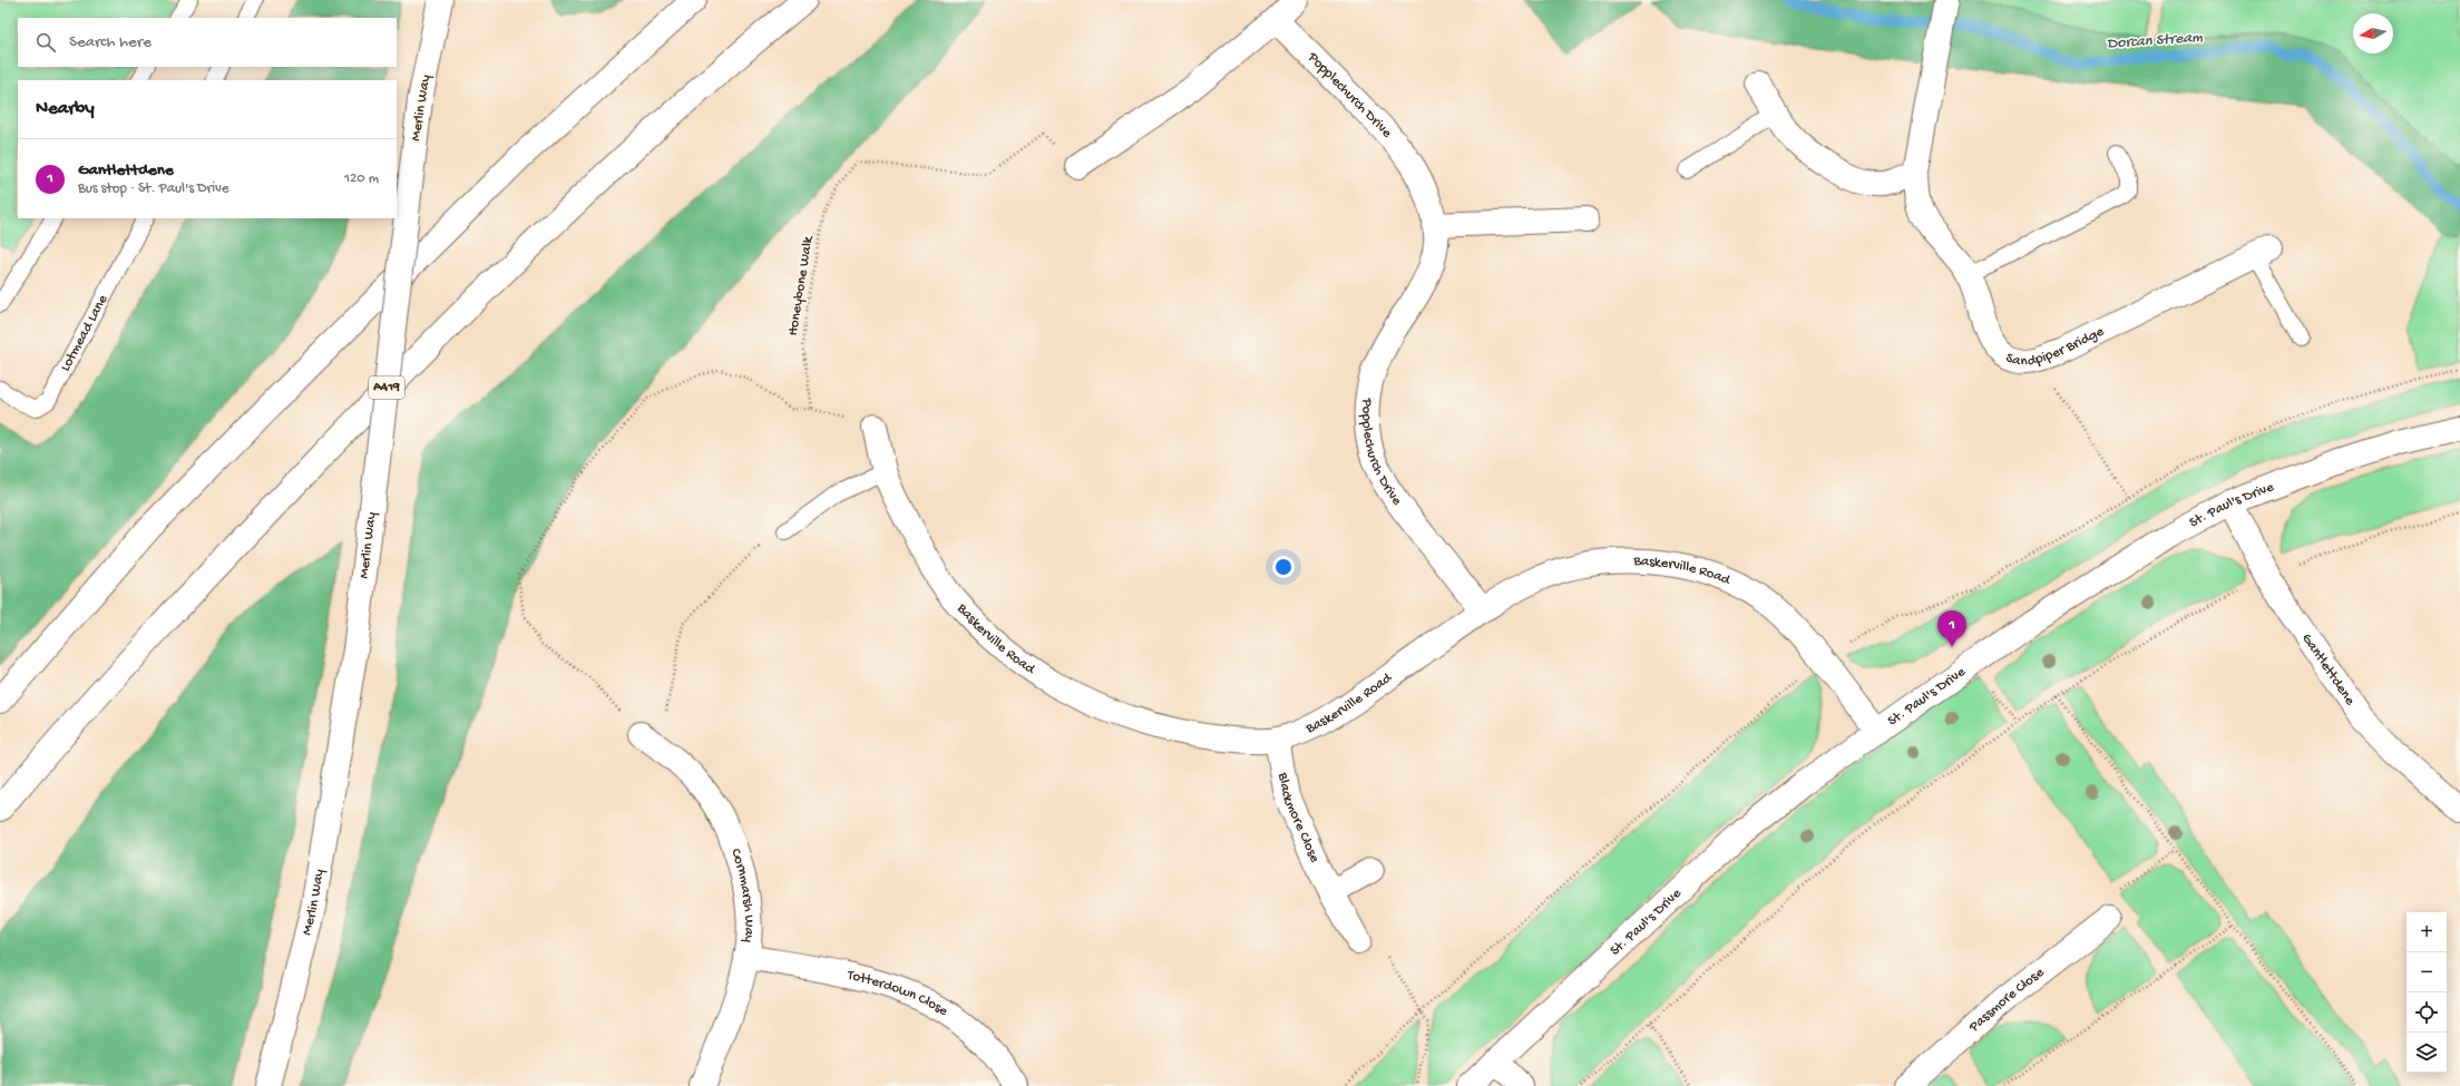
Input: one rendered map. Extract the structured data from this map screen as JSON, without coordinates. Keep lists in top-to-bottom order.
{
  "streets": {
    "main road": [
      "Popplechurch Drive",
      "Merlin Way",
      "Sandpiper Bridge",
      "A419",
      "St. Paul's Drive",
      "Baskerville Road",
      "Gantlettdene",
      "Blackmore Close",
      "Cornmarsh Way",
      "Totterdown Close",
      "Passmore Close"
    ],
    "lane": ["Lotmead Lane"],
    "path": ["Honeybone Walk"]
  },
  "crossings": [
    ["Popplechurch Drive", "Baskerville Road"],
    ["Honeybone Walk", "Cornmarsh Way"],
    ["St. Paul's Drive", "Baskerville Road"],
    ["St. Paul's Drive", "Gantlettdene"],
    ["Baskerville Road", "Blackmore Close"],
    ["Cornmarsh Way", "Totterdown Close"]
  ],
  "water": ["Dorcan Stream"],
  "north": "left",
  "page": {
    "search": "Search here",
    "heading": "Nearby",
    "list": [
      {
        "mark": "1",
        "name": "Gantlettdene",
        "note": "Bus stop · St. Paul's Drive",
        "value": "120 m"
      }
    ],
    "pins": "1",
    "map_buttons": ["+", "−"]
  }
}
